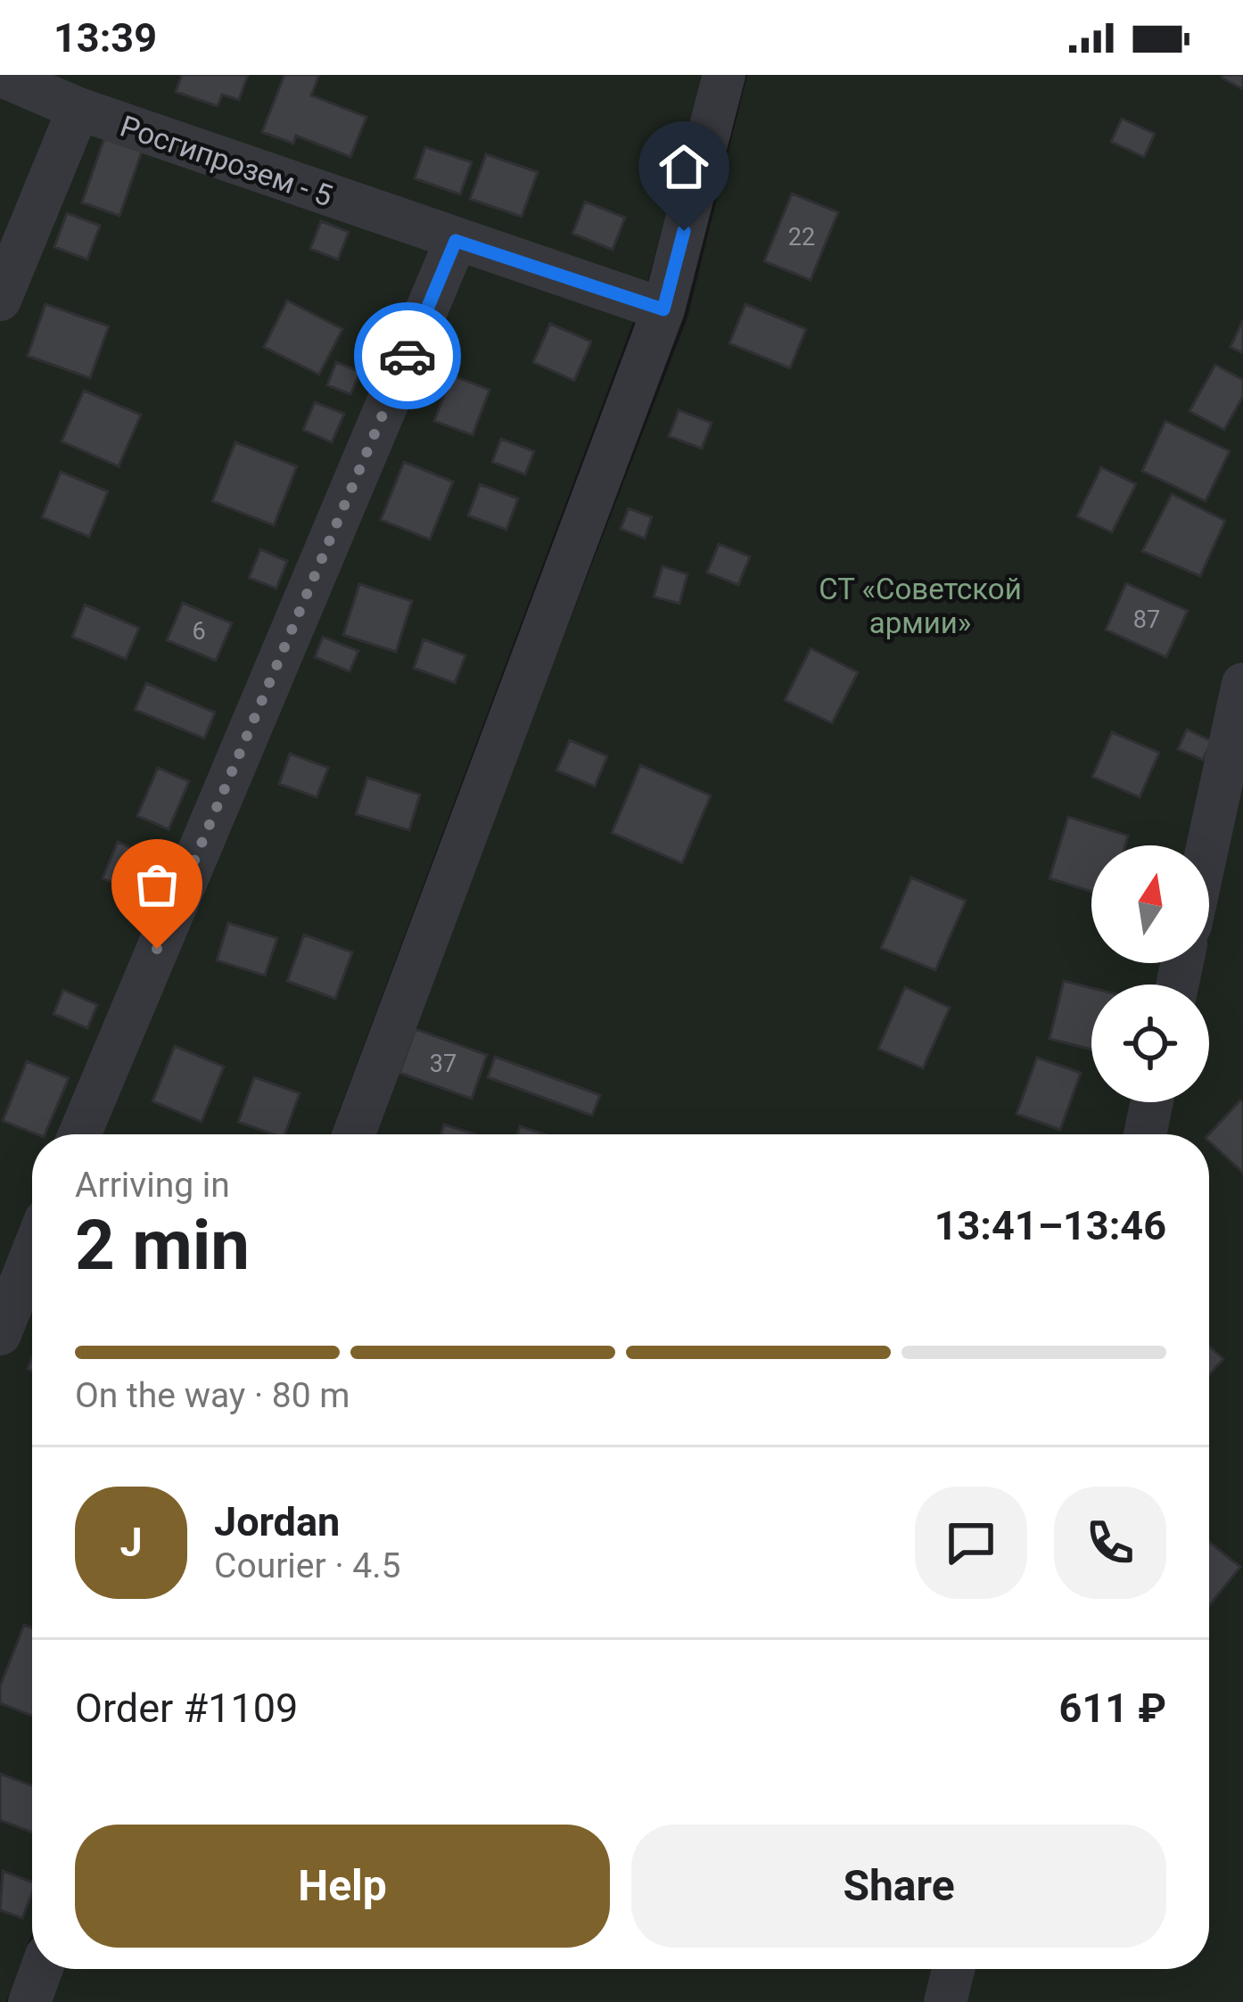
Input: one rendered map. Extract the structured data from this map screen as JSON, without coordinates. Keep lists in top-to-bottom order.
{
  "streets": {
    "street": ["Росгипрозем - 5"]
  },
  "parks": ["СТ «Советской армии»"],
  "house_numbers": [
    "22",
    "87",
    "6",
    "37"
  ],
  "north": "top",
  "page": {
    "status": "13:39",
    "heading": ["2 min", "Arriving in", "13:41–13:46"],
    "panel": [
      "Jordan",
      "Courier · 4.5",
      "Order #1109",
      "611 ₽"
    ],
    "bar": "On the way · 80 m",
    "round": "J",
    "buttons": ["Help", "Share"]
  }
}
